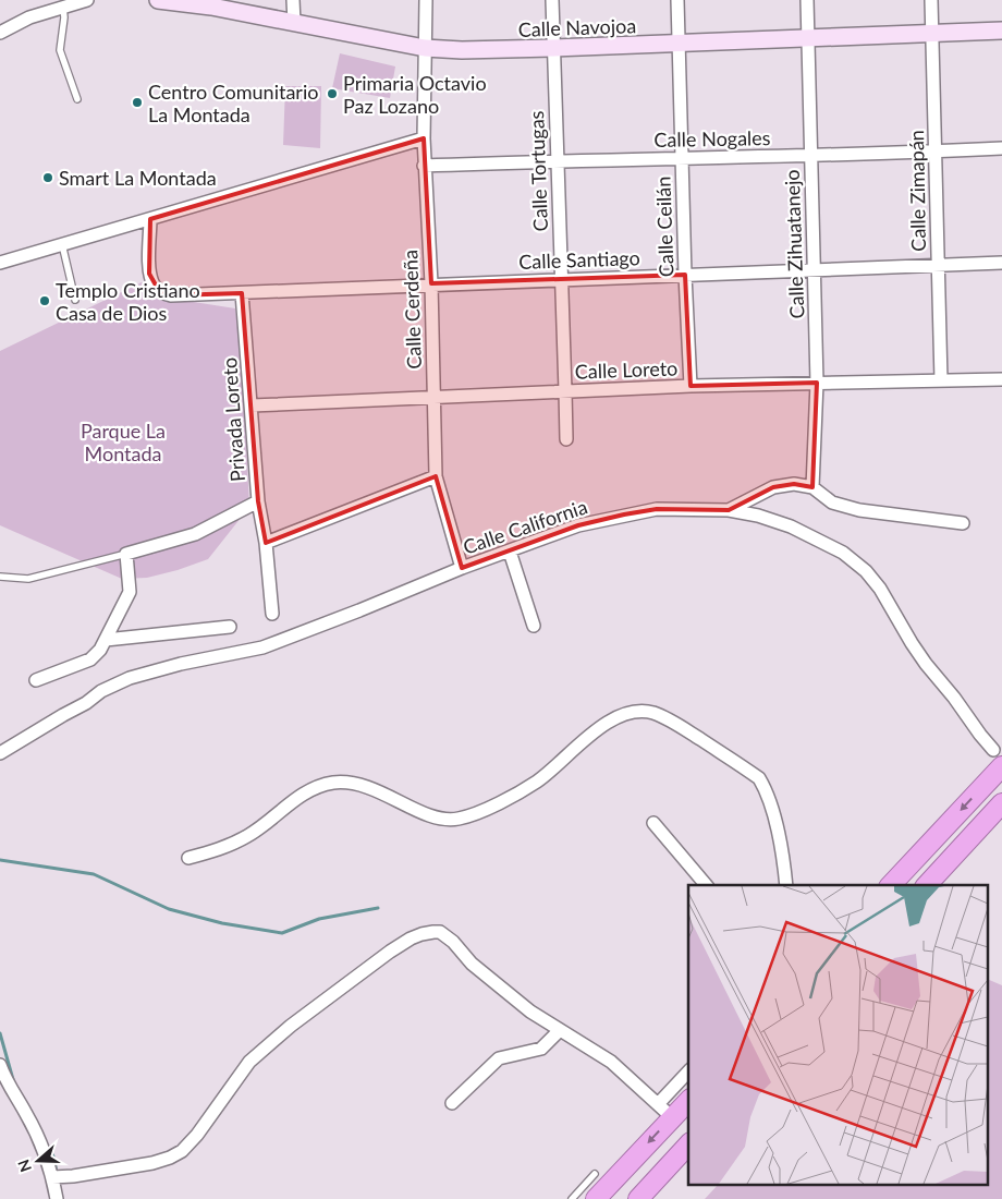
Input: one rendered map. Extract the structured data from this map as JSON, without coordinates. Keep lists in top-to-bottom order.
{
  "streets": {
    "main road": ["Calle Navojoa"],
    "street": [
      "Calle Nogales",
      "Calle Tortugas",
      "Calle Zimapán",
      "Calle Ceilán",
      "Calle Zihuatanejo",
      "Calle Santiago",
      "Calle Cerdeña",
      "Calle Loreto",
      "Privada Loreto",
      "Calle California"
    ]
  },
  "crossings": [
    ["Calle Navojoa", "Calle Tortugas"],
    ["Calle Navojoa", "Calle Zimapán"],
    ["Calle Navojoa", "Calle Ceilán"],
    ["Calle Navojoa", "Calle Zihuatanejo"],
    ["Calle Navojoa", "Calle Cerdeña"],
    ["Calle Nogales", "Calle Tortugas"],
    ["Calle Nogales", "Calle Zimapán"],
    ["Calle Nogales", "Calle Ceilán"],
    ["Calle Nogales", "Calle Zihuatanejo"],
    ["Calle Nogales", "Calle Cerdeña"],
    ["Calle Tortugas", "Calle Santiago"],
    ["Calle Tortugas", "Calle Loreto"],
    ["Calle Zimapán", "Calle Santiago"],
    ["Calle Zimapán", "Calle Loreto"],
    ["Calle Ceilán", "Calle Santiago"],
    ["Calle Ceilán", "Calle Loreto"],
    ["Calle Zihuatanejo", "Calle Santiago"],
    ["Calle Zihuatanejo", "Calle Loreto"],
    ["Calle Santiago", "Calle Cerdeña"],
    ["Calle Santiago", "Privada Loreto"],
    ["Calle Cerdeña", "Calle Loreto"],
    ["Calle Cerdeña", "Calle California"],
    ["Calle Loreto", "Privada Loreto"]
  ],
  "parks": ["Parque La Montada"],
  "places": [
    "Primaria Octavio Paz Lozano",
    "Centro Comunitario La Montada",
    "Smart La Montada",
    "Templo Cristiano Casa de Dios"
  ],
  "north": "left"
}
